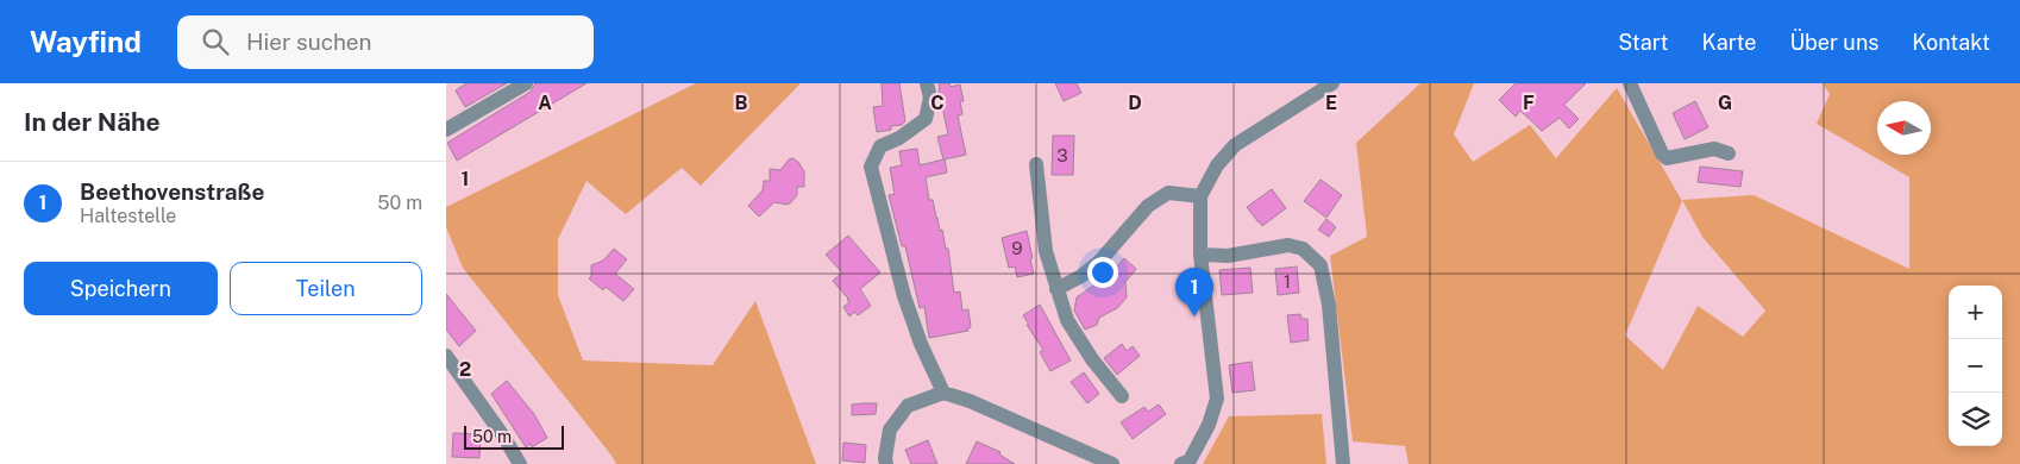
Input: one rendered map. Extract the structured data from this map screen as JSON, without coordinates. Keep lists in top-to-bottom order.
{
  "house_numbers": ["3", "9", "1"],
  "scale_bar": "50 m",
  "north": "left",
  "page": {
    "header": "Wayfind",
    "search": "Hier suchen",
    "nav": [
      "Start",
      "Karte",
      "Über uns",
      "Kontakt"
    ],
    "heading": "In der Nähe",
    "list": [
      {
        "mark": "1",
        "name": "Beethovenstraße",
        "note": "Haltestelle",
        "value": "50 m"
      }
    ],
    "buttons": ["Speichern", "Teilen"],
    "pins": "1",
    "map_buttons": ["+", "−"],
    "scale": "50 m"
  },
  "grid": {
    "columns": [
      "A",
      "B",
      "C",
      "D",
      "E",
      "F",
      "G"
    ],
    "rows": ["1", "2"]
  }
}
